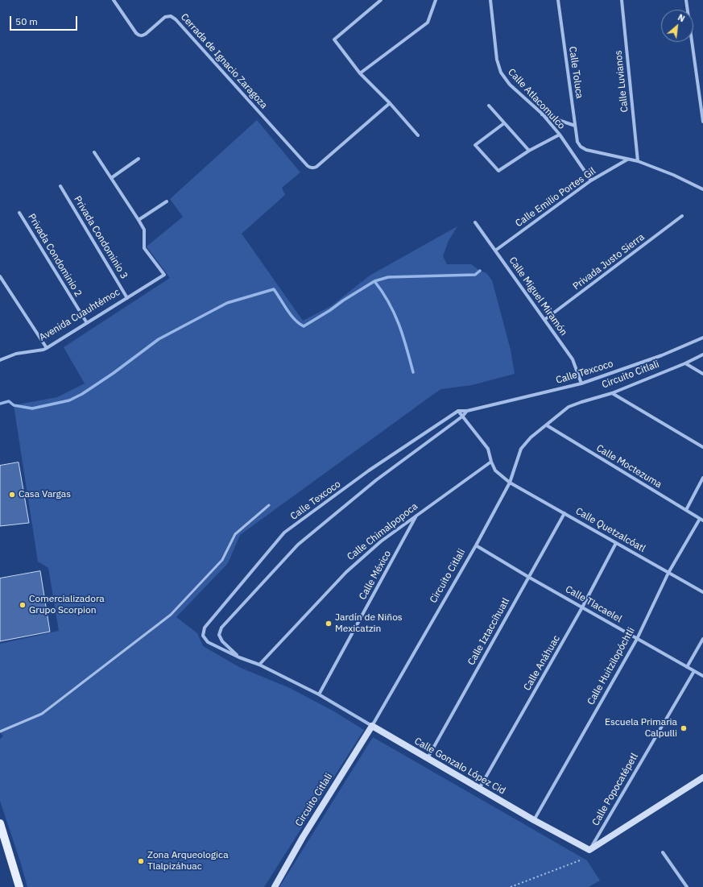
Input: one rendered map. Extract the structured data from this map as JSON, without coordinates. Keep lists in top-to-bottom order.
{
  "streets": {
    "street": [
      "Cerrada de Ignacio Zaragoza",
      "Calle Toluca",
      "Calle Luvianos",
      "Calle Atlacomulco",
      "Calle Emilio Portes Gil",
      "Privada Condominio 3",
      "Privada Condominio 2",
      "Privada Justo Sierra",
      "Calle Miguel Miramón",
      "Avenida Cuauhtémoc",
      "Calle Texcoco",
      "Circuito Citlali",
      "Calle Moctezuma",
      "Calle Quetzalcóatl",
      "Calle Chimalpopoca",
      "Calle México",
      "Calle Tlacaelel",
      "Calle Iztaccíhuatl",
      "Calle Anáhuac",
      "Calle Huitzilopóchtli",
      "Calle Gonzalo López Cid",
      "Calle Popocatépetl"
    ]
  },
  "crossings": [
    ["Calle Toluca", "Calle Emilio Portes Gil"],
    ["Calle Atlacomulco", "Calle Emilio Portes Gil"],
    ["Calle Emilio Portes Gil", "Calle Miguel Miramón"],
    ["Privada Condominio 3", "Avenida Cuauhtémoc"],
    ["Privada Condominio 2", "Avenida Cuauhtémoc"],
    ["Privada Justo Sierra", "Calle Miguel Miramón"],
    ["Calle Miguel Miramón", "Calle Texcoco"],
    ["Calle Texcoco", "Calle Gonzalo López Cid"],
    ["Circuito Citlali", "Calle Moctezuma"],
    ["Circuito Citlali", "Calle Quetzalcóatl"],
    ["Circuito Citlali", "Calle Tlacaelel"],
    ["Circuito Citlali", "Calle Gonzalo López Cid"],
    ["Calle Moctezuma", "Calle Huitzilopóchtli"],
    ["Calle Quetzalcóatl", "Calle Chimalpopoca"],
    ["Calle Quetzalcóatl", "Calle Iztaccíhuatl"],
    ["Calle Quetzalcóatl", "Calle Anáhuac"],
    ["Calle Quetzalcóatl", "Calle Huitzilopóchtli"],
    ["Calle Chimalpopoca", "Calle México"],
    ["Calle Chimalpopoca", "Calle Gonzalo López Cid"],
    ["Calle México", "Calle Gonzalo López Cid"],
    ["Calle Tlacaelel", "Calle Iztaccíhuatl"],
    ["Calle Tlacaelel", "Calle Anáhuac"],
    ["Calle Tlacaelel", "Calle Huitzilopóchtli"],
    ["Calle Tlacaelel", "Calle Popocatépetl"],
    ["Calle Iztaccíhuatl", "Calle Gonzalo López Cid"],
    ["Calle Anáhuac", "Calle Gonzalo López Cid"],
    ["Calle Huitzilopóchtli", "Calle Gonzalo López Cid"],
    ["Calle Gonzalo López Cid", "Calle Popocatépetl"]
  ],
  "places": [
    "Casa Vargas",
    "Comercializadora Grupo Scorpion",
    "Jardín de Niños Mexicatzin",
    "Escuela Primaria Calpulli",
    "Zona Arqueologica Tlalpizáhuac"
  ],
  "scale_bar": "50 m",
  "north": "top right"
}
